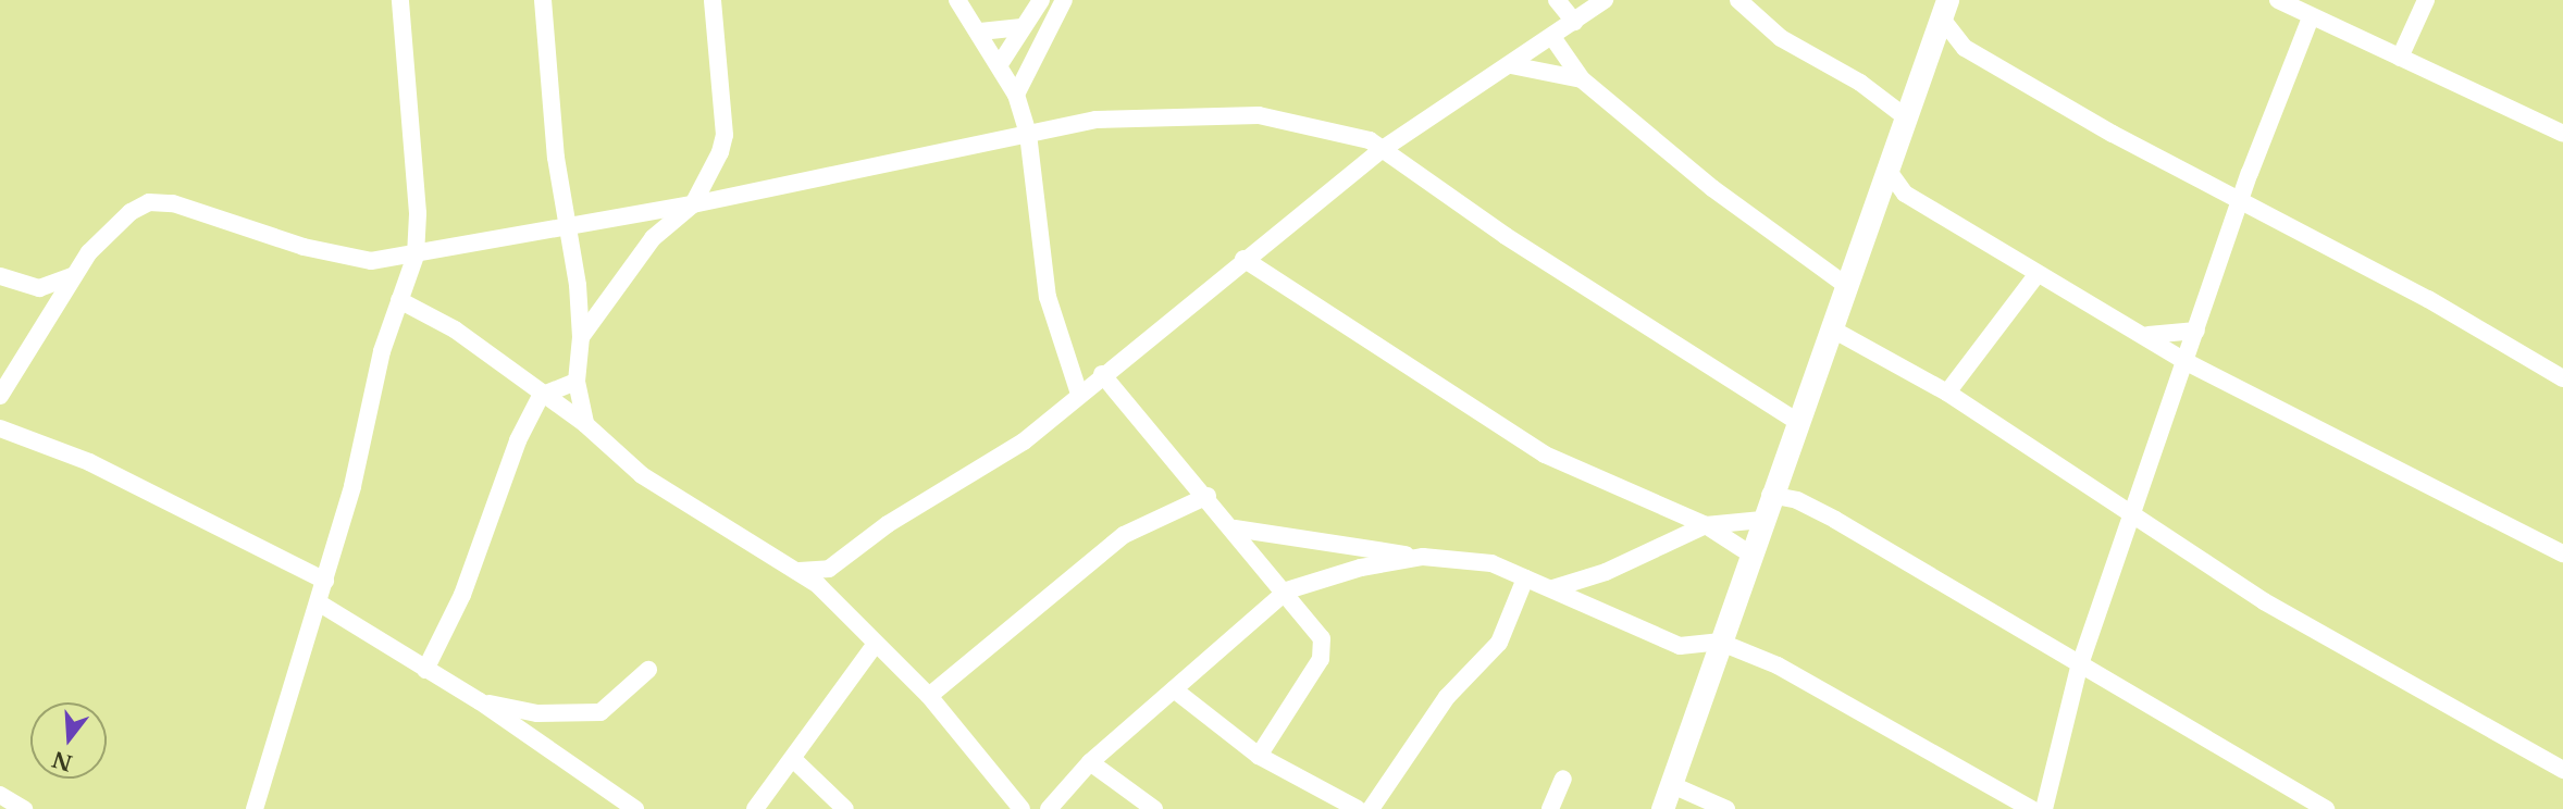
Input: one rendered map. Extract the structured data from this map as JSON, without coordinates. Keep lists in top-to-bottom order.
{
  "north": "bottom"
}
